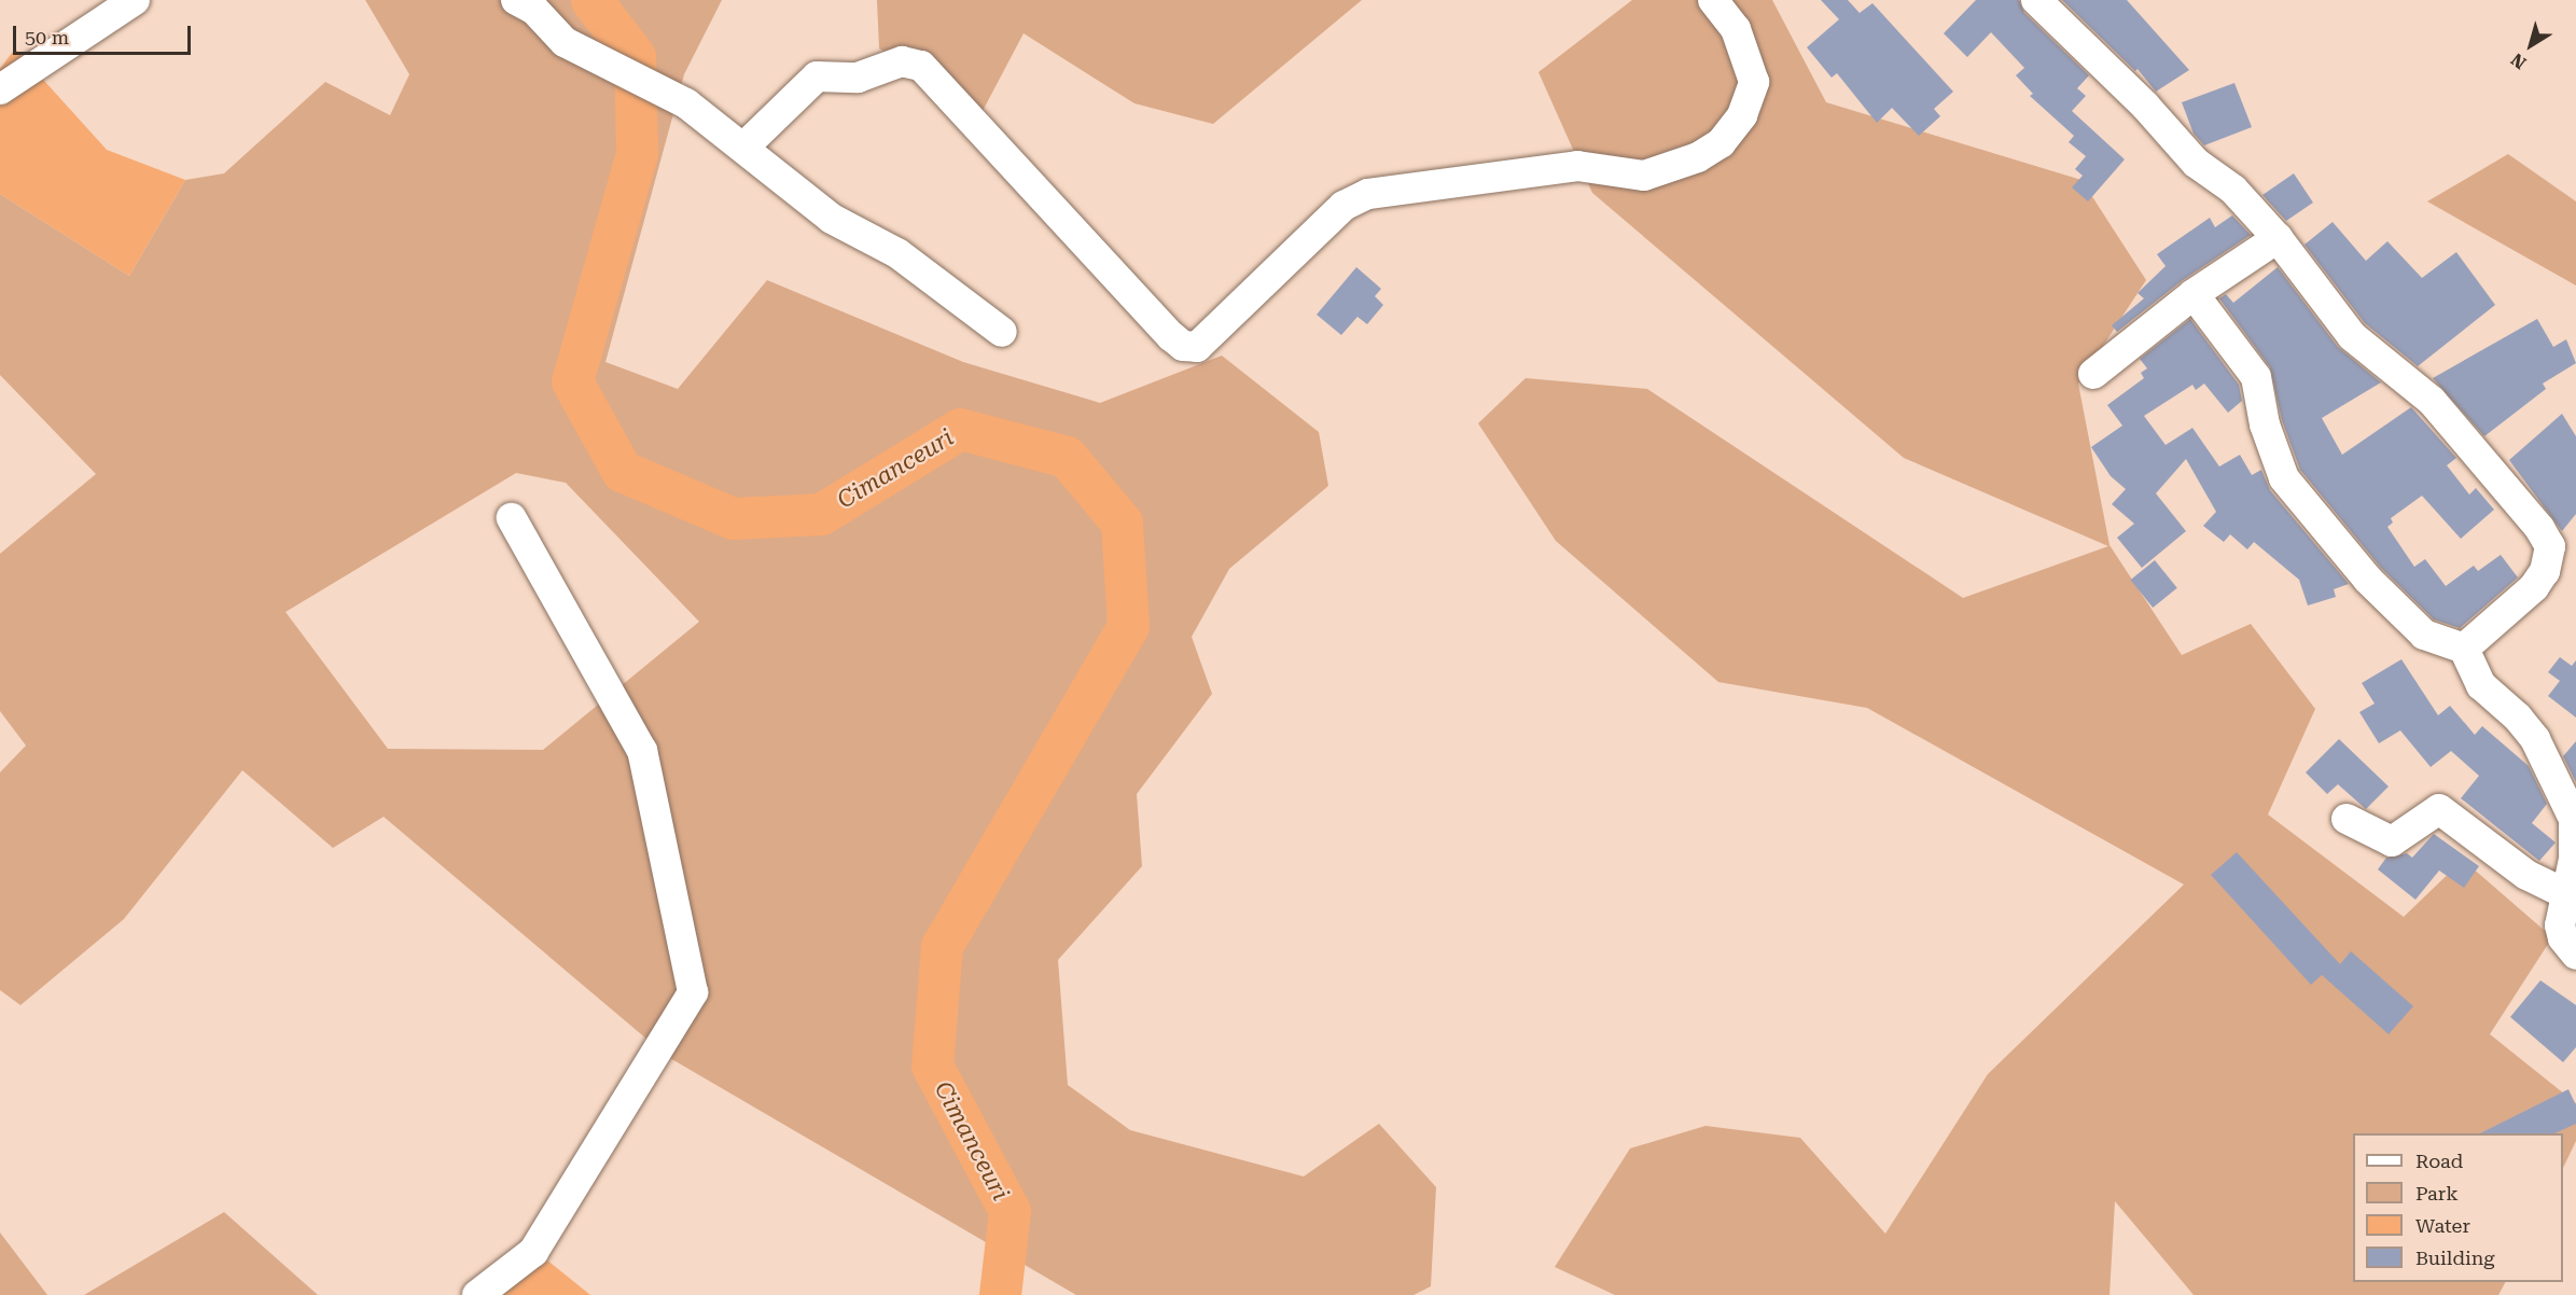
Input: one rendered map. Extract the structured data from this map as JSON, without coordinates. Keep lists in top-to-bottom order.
{
  "water": ["Cimanceuri"],
  "legend": [
    "Road",
    "Park",
    "Water",
    "Building"
  ],
  "scale_bar": "50 m",
  "north": "bottom left"
}
